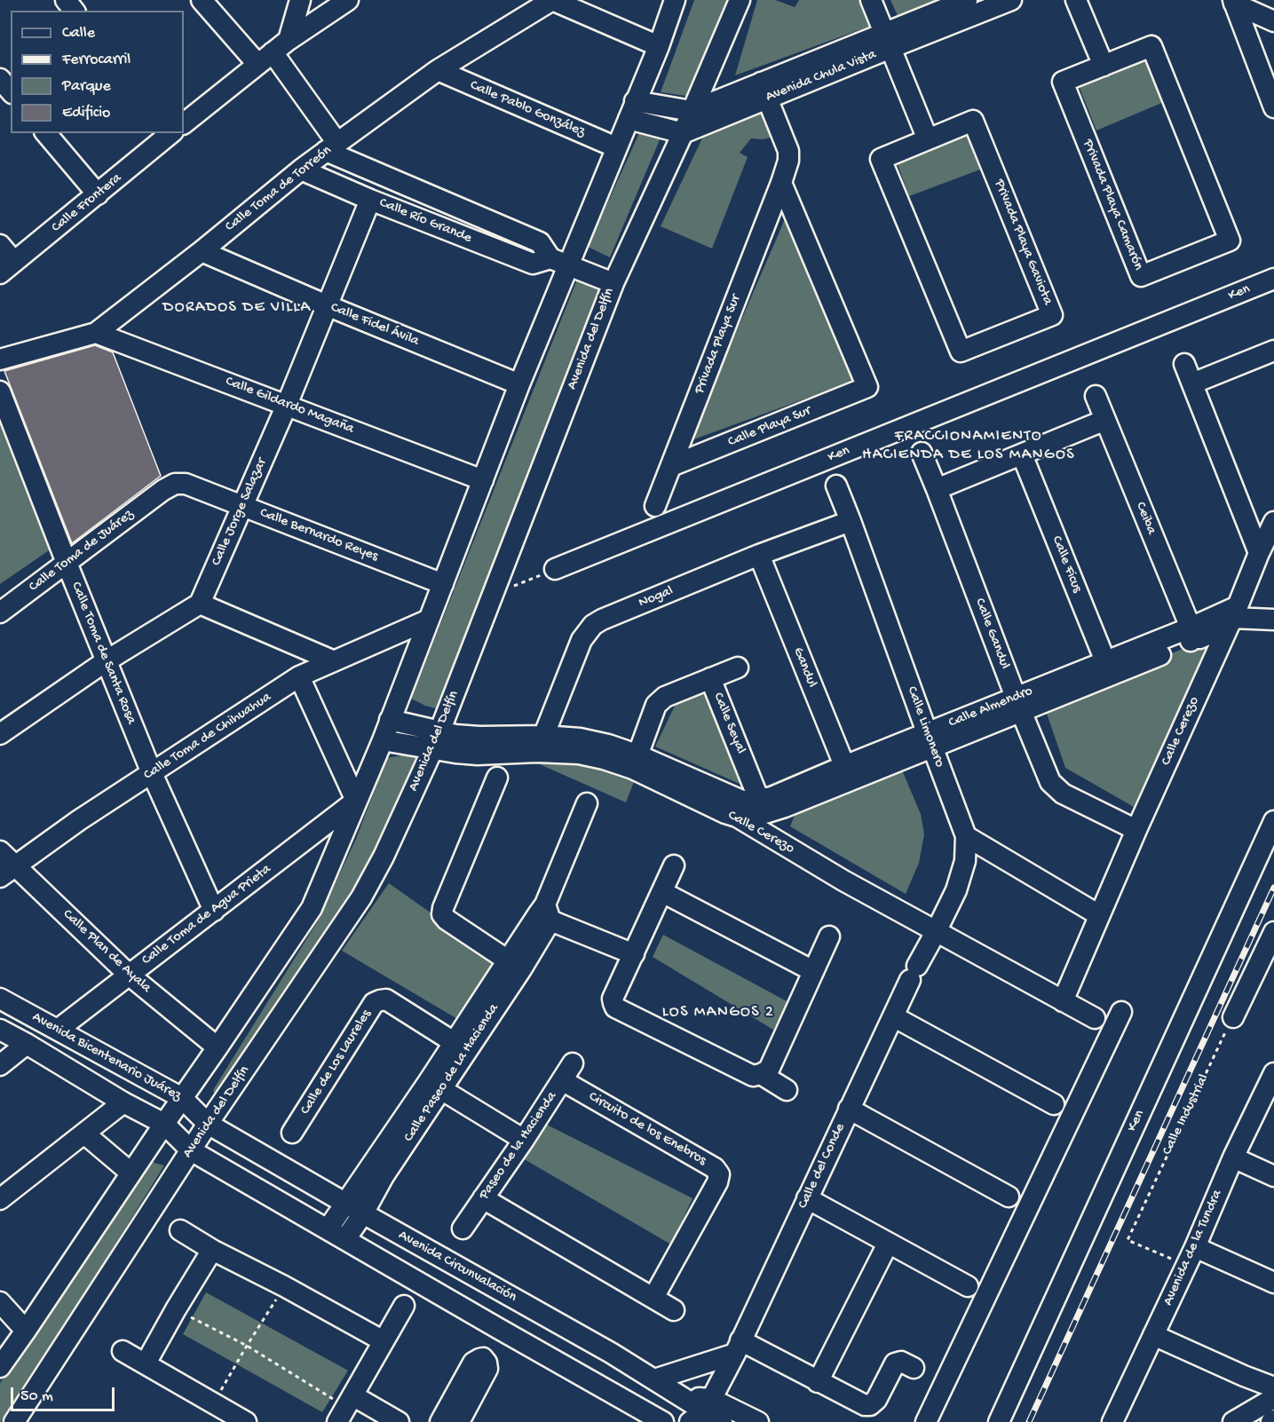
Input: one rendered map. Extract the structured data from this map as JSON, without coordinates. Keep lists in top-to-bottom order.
{
  "streets": {
    "street": [
      "Avenida Chula Vista",
      "Calle Pablo González",
      "Calle Toma de Torreón",
      "Calle Frontera",
      "Privada Playa Camarón",
      "Calle Río Grande",
      "Privada Playa Gaviota",
      "Ken",
      "Calle Fidel Ávila",
      "Avenida del Delfín",
      "Privada Playa Sur",
      "Calle Gildardo Magaña",
      "Calle Playa Sur",
      "Calle Jorge Salazar",
      "Ceiba",
      "Calle Bernardo Reyes",
      "Calle Toma de Juárez",
      "Calle Ficus",
      "Nogal",
      "Calle Gandul",
      "Calle Toma de Santa Rosa",
      "Gandul",
      "Calle Almendro",
      "Calle Seyal",
      "Calle Limonero",
      "Calle Cerezo",
      "Calle Toma de Chihuahua",
      "Calle Toma de Agua Prieta",
      "Calle Plan de Ayala",
      "Avenida Bicentenario Juárez",
      "Calle de Los Laureles",
      "Calle Paseo de La Hacienda",
      "Circuito de los Enebros",
      "Paseo de la Hacienda",
      "Calle del Conde",
      "Avenida de la Tundra",
      "Avenida Circunvalación"
    ],
    "path": ["Calle Industrial"]
  },
  "crossings": [
    ["Avenida Chula Vista", "Avenida del Delfín"],
    ["Avenida Chula Vista", "Privada Playa Sur"],
    ["Calle Pablo González", "Calle Toma de Torreón"],
    ["Calle Toma de Torreón", "Calle Río Grande"],
    ["Calle Toma de Torreón", "Calle Fidel Ávila"],
    ["Calle Toma de Torreón", "Calle Gildardo Magaña"],
    ["Calle Río Grande", "Avenida del Delfín"],
    ["Calle Río Grande", "Calle Jorge Salazar"],
    ["Calle Fidel Ávila", "Calle Jorge Salazar"],
    ["Avenida del Delfín", "Calle Cerezo"],
    ["Avenida del Delfín", "Avenida Bicentenario Juárez"],
    ["Avenida del Delfín", "Avenida Circunvalación"],
    ["Privada Playa Sur", "Calle Playa Sur"],
    ["Calle Gildardo Magaña", "Calle Jorge Salazar"],
    ["Calle Jorge Salazar", "Calle Bernardo Reyes"],
    ["Ceiba", "Calle Almendro"],
    ["Calle Bernardo Reyes", "Calle Toma de Juárez"],
    ["Calle Toma de Juárez", "Calle Toma de Santa Rosa"],
    ["Calle Ficus", "Calle Almendro"],
    ["Nogal", "Gandul"],
    ["Nogal", "Calle Limonero"],
    ["Nogal", "Calle Cerezo"],
    ["Calle Gandul", "Calle Almendro"],
    ["Calle Gandul", "Calle Cerezo"],
    ["Calle Toma de Santa Rosa", "Calle Toma de Chihuahua"],
    ["Calle Toma de Santa Rosa", "Calle Toma de Agua Prieta"],
    ["Gandul", "Calle Almendro"],
    ["Calle Almendro", "Calle Seyal"],
    ["Calle Almendro", "Calle Limonero"],
    ["Calle Almendro", "Calle Cerezo"],
    ["Calle Seyal", "Calle Cerezo"],
    ["Calle Limonero", "Calle Cerezo"],
    ["Calle Limonero", "Calle del Conde"],
    ["Calle Toma de Chihuahua", "Calle Plan de Ayala"],
    ["Calle Toma de Agua Prieta", "Calle Plan de Ayala"],
    ["Calle Toma de Agua Prieta", "Avenida Bicentenario Juárez"],
    ["Avenida Bicentenario Juárez", "Avenida Circunvalación"],
    ["Calle de Los Laureles", "Calle Paseo de La Hacienda"],
    ["Calle Paseo de La Hacienda", "Avenida Circunvalación"],
    ["Calle Industrial", "Avenida de la Tundra"],
    ["Circuito de los Enebros", "Paseo de la Hacienda"]
  ],
  "districts": ["DORADOS DE VILLA", "FRACCIONAMIENTO HACIENDA DE LOS MANGOS", "LOS MANGOS 2"],
  "legend": [
    "Calle",
    "Ferrocarril",
    "Parque",
    "Edificio"
  ],
  "scale_bar": "50 m"
}
